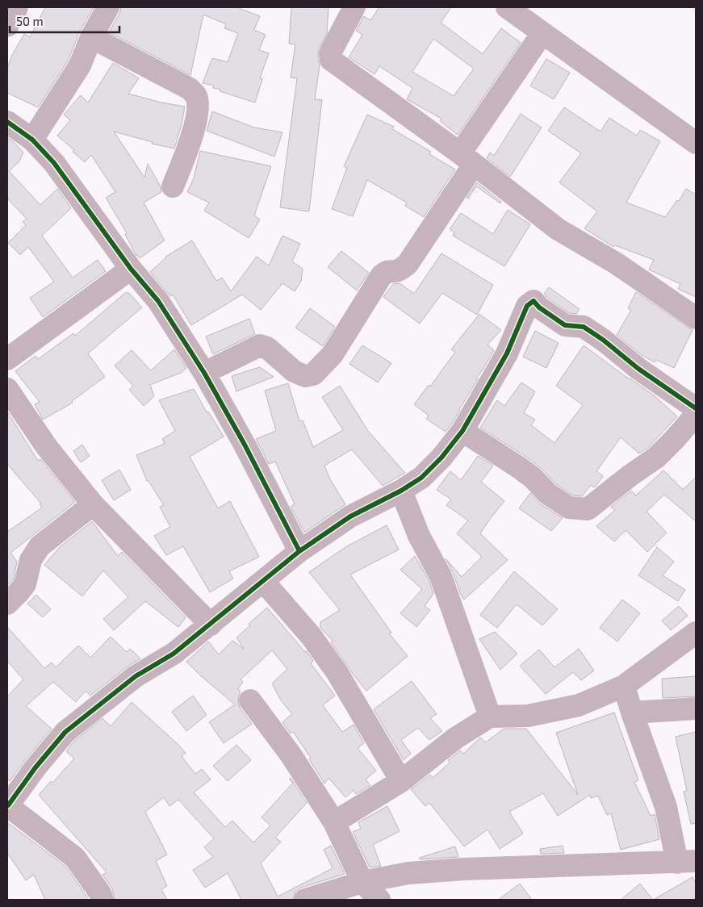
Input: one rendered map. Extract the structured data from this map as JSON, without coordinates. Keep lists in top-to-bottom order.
{
  "scale_bar": "50 m"
}
